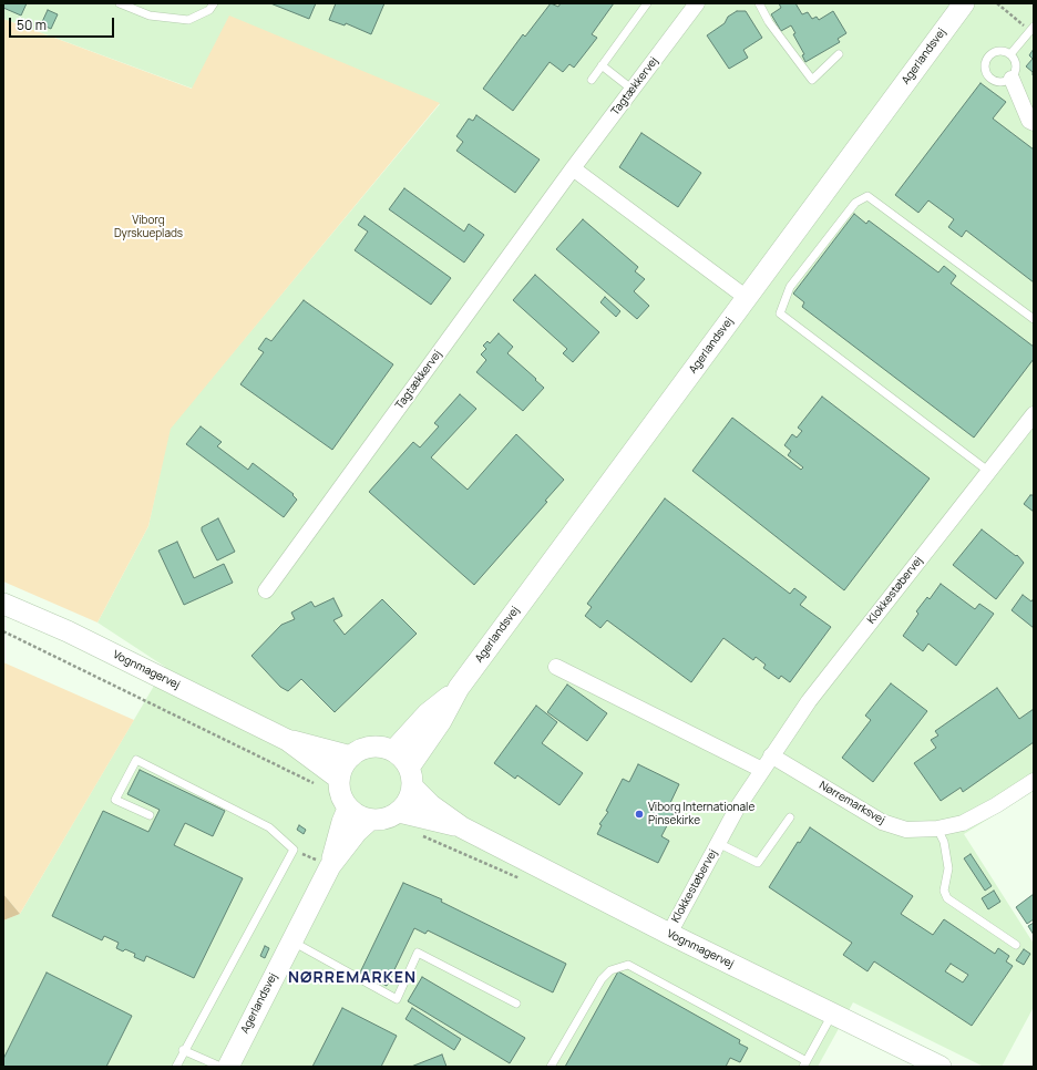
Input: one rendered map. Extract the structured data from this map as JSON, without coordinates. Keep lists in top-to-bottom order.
{
  "streets": {
    "street": [
      "Agerlandsvej",
      "Tagtækkervej",
      "Klokkestøbervej",
      "Vognmagervej",
      "Nørremarksvej"
    ]
  },
  "crossings": [
    ["Agerlandsvej", "Vognmagervej"],
    ["Klokkestøbervej", "Vognmagervej"],
    ["Klokkestøbervej", "Nørremarksvej"]
  ],
  "districts": ["NØRREMARKEN"],
  "parks": ["Viborg Dyrskueplads"],
  "places": ["Viborg Internationale Pinsekirke"],
  "scale_bar": "50 m"
}
